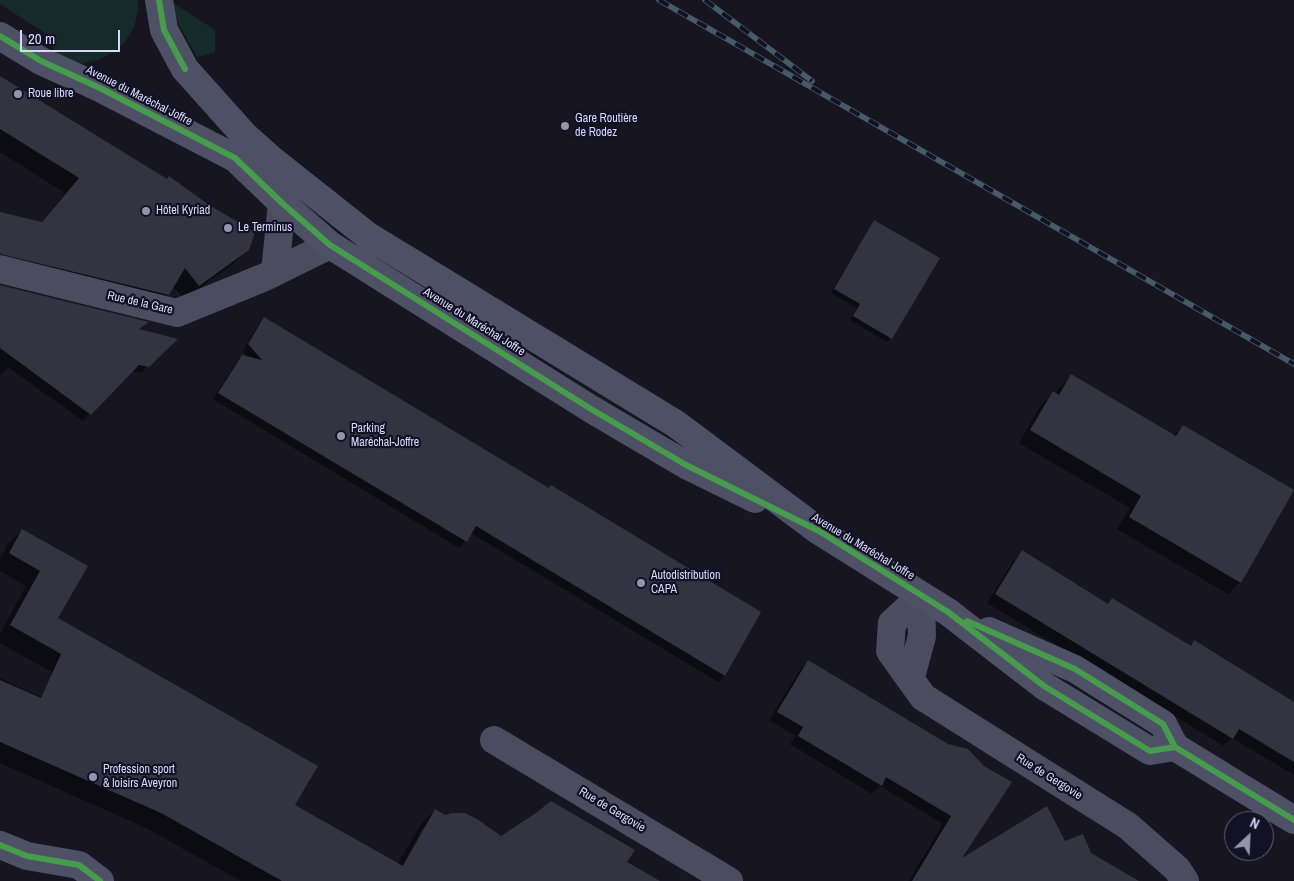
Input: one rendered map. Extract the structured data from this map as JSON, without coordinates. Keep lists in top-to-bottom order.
{
  "streets": {
    "main road": ["Avenue du Maréchal Joffre"],
    "street": ["Rue de la Gare", "Rue de Gergovie"]
  },
  "crossings": [
    ["Avenue du Maréchal Joffre", "Rue de la Gare"],
    ["Avenue du Maréchal Joffre", "Rue de Gergovie"]
  ],
  "places": [
    "Roue libre",
    "Gare Routière de Rodez",
    "Hôtel Kyriad",
    "Le Terminus",
    "Parking Maréchal-Joffre",
    "Autodistribution CAPA",
    "Profession sport & loisirs Aveyron"
  ],
  "scale_bar": "20 m",
  "north": "top right"
}
